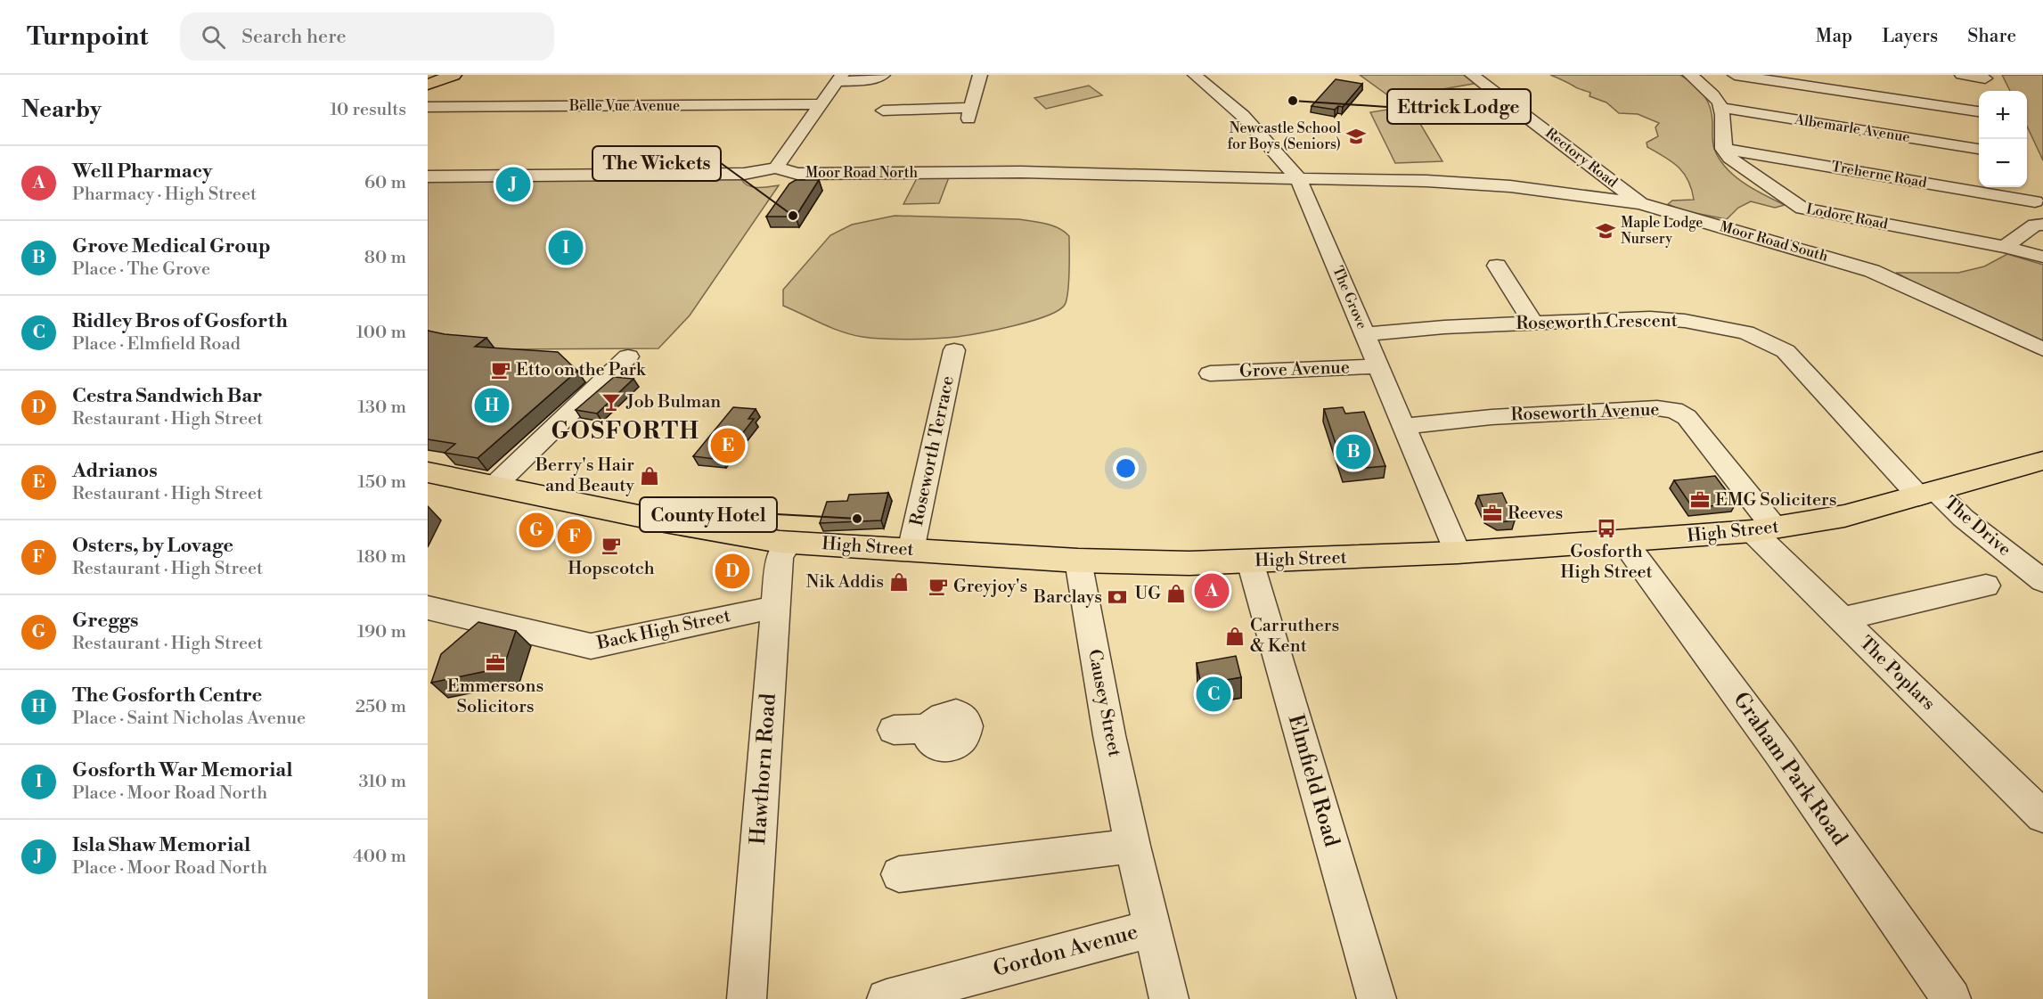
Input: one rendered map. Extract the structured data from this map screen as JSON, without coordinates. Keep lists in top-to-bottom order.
{
  "streets": {
    "main road": ["High Street"],
    "street": [
      "Belle Vue Avenue",
      "Albemarle Avenue",
      "Rectory Road",
      "Moor Road North",
      "Treherne Road",
      "Lodore Road",
      "Moor Road South",
      "The Grove",
      "Roseworth Crescent",
      "Grove Avenue",
      "Roseworth Avenue",
      "Roseworth Terrace",
      "The Drive",
      "Back High Street",
      "The Poplars",
      "Causey Street",
      "Hawthorn Road",
      "Graham Park Road",
      "Elmfield Road",
      "Gordon Avenue"
    ]
  },
  "crossings": [
    ["Rectory Road", "Moor Road South"],
    ["Moor Road North", "Moor Road South"],
    ["Moor Road North", "The Grove"],
    ["Treherne Road", "Lodore Road"],
    ["Moor Road South", "The Grove"],
    ["The Grove", "Roseworth Crescent"],
    ["The Grove", "Grove Avenue"],
    ["The Grove", "Roseworth Avenue"],
    ["The Grove", "High Street"],
    ["Roseworth Crescent", "The Drive"],
    ["Roseworth Crescent", "High Street"],
    ["Roseworth Avenue", "High Street"],
    ["Roseworth Avenue", "The Poplars"],
    ["Roseworth Terrace", "High Street"],
    ["The Drive", "High Street"],
    ["High Street", "The Poplars"],
    ["High Street", "Causey Street"],
    ["High Street", "Hawthorn Road"],
    ["High Street", "Graham Park Road"],
    ["High Street", "Elmfield Road"],
    ["Back High Street", "Hawthorn Road"],
    ["Causey Street", "Gordon Avenue"]
  ],
  "districts": ["GOSFORTH"],
  "places": {
    "other": ["Ettrick Lodge", "The Wickets", "County Hotel"],
    "school or university": ["Newcastle School for Boys (Seniors)", "Maple Lodge Nursery"],
    "cafe": ["Etto on the Park", "Hopscotch", "Greyjoy's"],
    "bar": ["Job Bulman"],
    "shop": [
      "Berry's Hair and Beauty",
      "Nik Addis",
      "UG",
      "Carruthers & Kent"
    ],
    "office": ["EMG Soliciters", "Reeves", "Emmersons Solicitors"],
    "bus stop": ["Gosforth High Street"],
    "bank": ["Barclays"]
  },
  "page": {
    "header": "Turnpoint",
    "search": "Search here",
    "nav": ["Map", "Layers", "Share"],
    "heading": ["Nearby", "10 results"],
    "map_buttons": ["+", "−"],
    "list": [
      {
        "mark": "A",
        "name": "Well Pharmacy",
        "note": "Pharmacy · High Street",
        "value": "60 m"
      },
      {
        "mark": "B",
        "name": "Grove Medical Group",
        "note": "Place · The Grove",
        "value": "80 m"
      },
      {
        "mark": "C",
        "name": "Ridley Bros of Gosforth",
        "note": "Place · Elmfield Road",
        "value": "100 m"
      },
      {
        "mark": "D",
        "name": "Cestra Sandwich Bar",
        "note": "Restaurant · High Street",
        "value": "130 m"
      },
      {
        "mark": "E",
        "name": "Adrianos",
        "note": "Restaurant · High Street",
        "value": "150 m"
      },
      {
        "mark": "F",
        "name": "Osters, by Lovage",
        "note": "Restaurant · High Street",
        "value": "180 m"
      },
      {
        "mark": "G",
        "name": "Greggs",
        "note": "Restaurant · High Street",
        "value": "190 m"
      },
      {
        "mark": "H",
        "name": "The Gosforth Centre",
        "note": "Place · Saint Nicholas Avenue",
        "value": "250 m"
      },
      {
        "mark": "I",
        "name": "Gosforth War Memorial",
        "note": "Place · Moor Road North",
        "value": "310 m"
      },
      {
        "mark": "J",
        "name": "Isla Shaw Memorial",
        "note": "Place · Moor Road North",
        "value": "400 m"
      }
    ],
    "pins": [
      "J",
      "I",
      "H",
      "E",
      "B",
      "G",
      "F",
      "D",
      "A",
      "C"
    ]
  }
}
